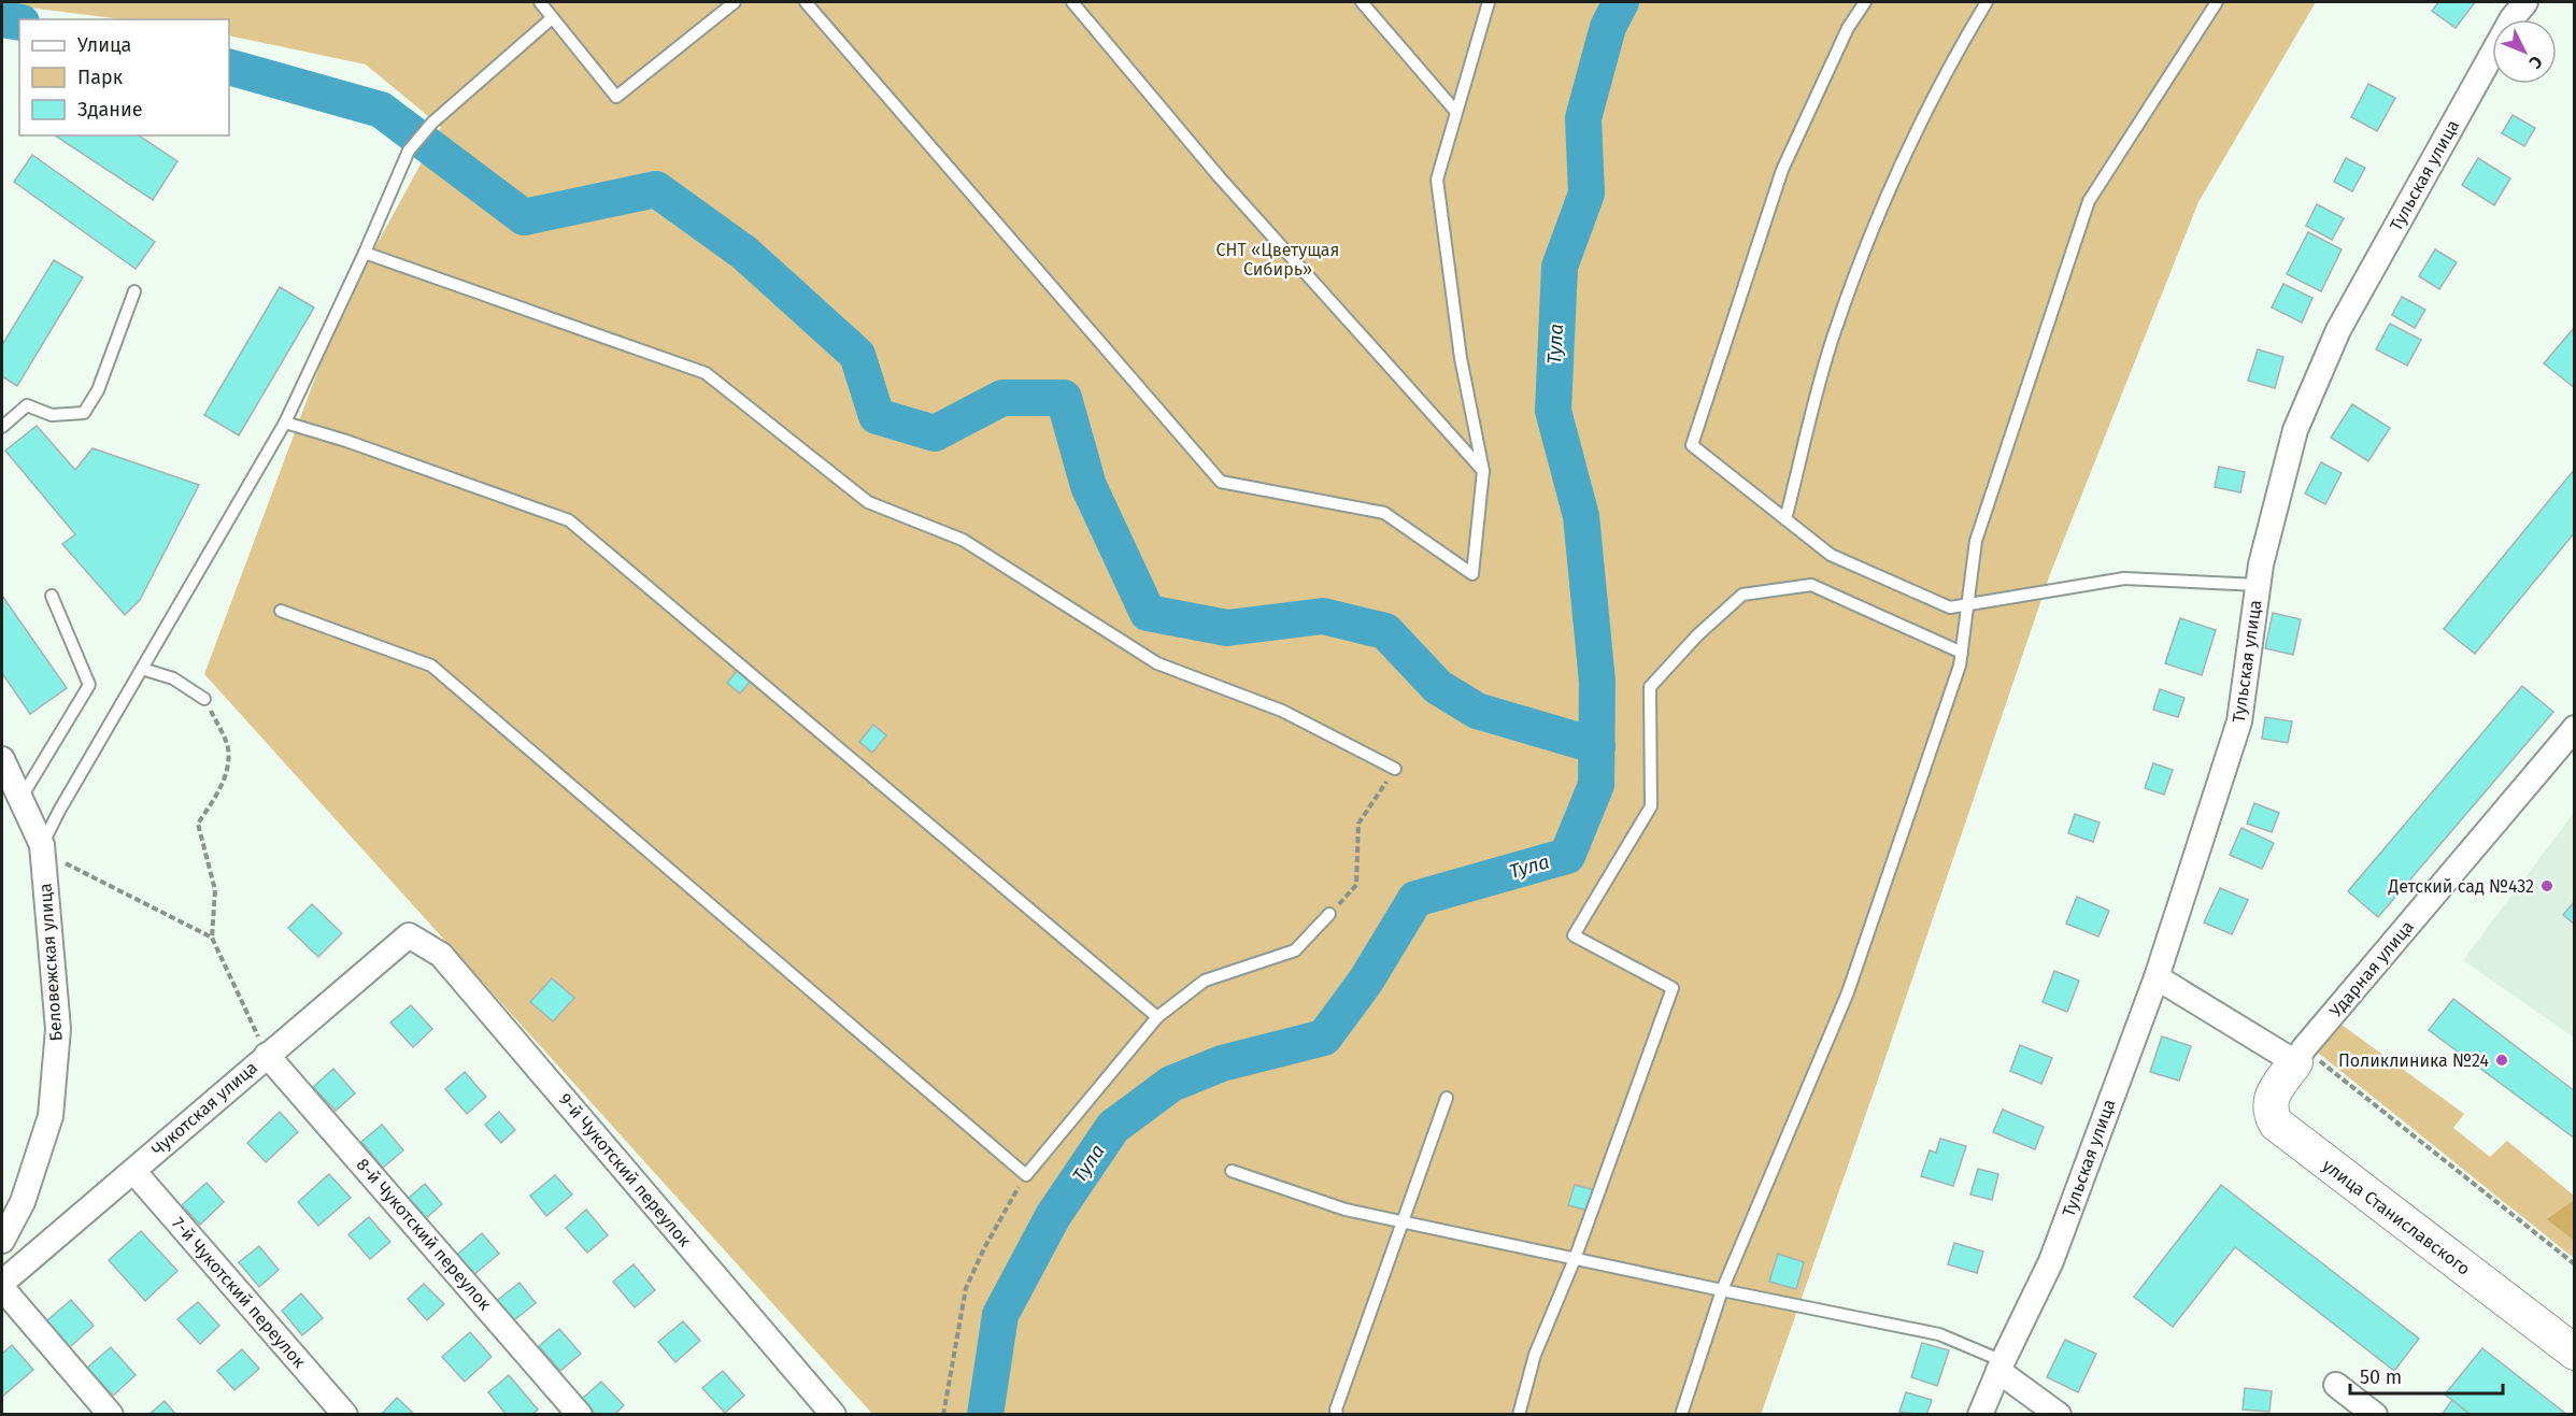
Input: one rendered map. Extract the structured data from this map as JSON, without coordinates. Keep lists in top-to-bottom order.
{
  "streets": {
    "street": [
      "Тульская улица",
      "Беловежская улица",
      "Ударная улица",
      "Чукотская улица",
      "9-й Чукотский переулок",
      "улица Станиславского",
      "8-й Чукотский переулок",
      "7-й Чукотский переулок"
    ]
  },
  "crossings": [
    ["Ударная улица", "улица Станиславского"],
    ["Чукотская улица", "9-й Чукотский переулок"],
    ["Чукотская улица", "8-й Чукотский переулок"],
    ["Чукотская улица", "7-й Чукотский переулок"]
  ],
  "water": ["Тула"],
  "parks": ["СНТ «Цветущая Сибирь»"],
  "places": ["Детский сад №432", "Поликлиника №24"],
  "legend": ["Улица", "Парк", "Здание"],
  "scale_bar": "50 m",
  "north": "bottom right"
}
